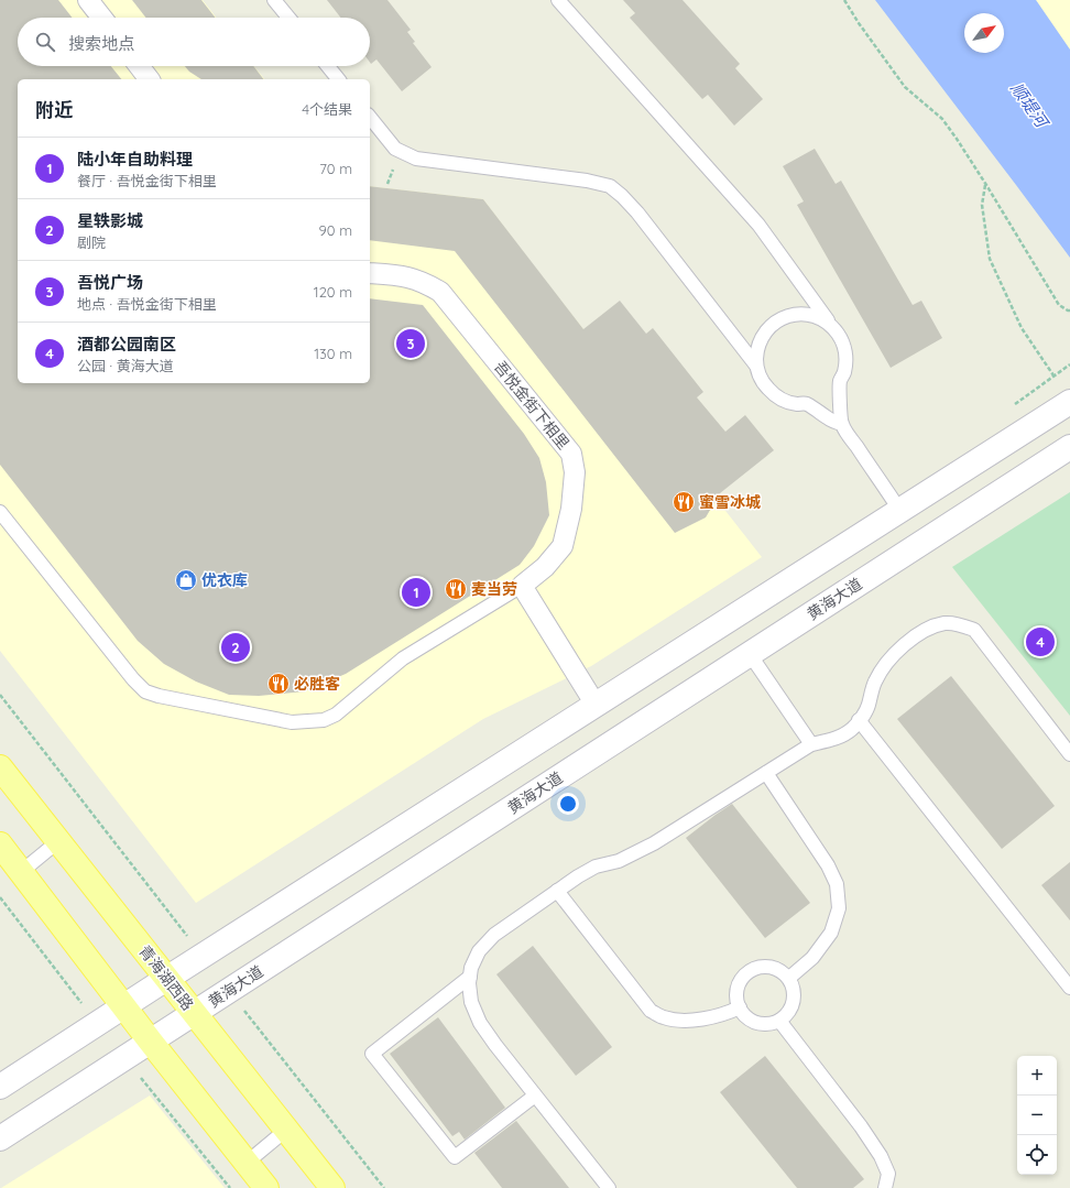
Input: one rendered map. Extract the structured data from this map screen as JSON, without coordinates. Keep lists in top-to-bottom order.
{
  "streets": {
    "main road": ["青海湖西路"],
    "street": ["吾悦金街下相里", "黄海大道"]
  },
  "crossings": [
    ["黄海大道", "青海湖西路"]
  ],
  "water": ["顺堤河"],
  "places": {
    "restaurant": ["蜜雪冰城", "麦当劳", "必胜客"],
    "shop": ["优衣库"]
  },
  "north": "top right",
  "page": {
    "search": "搜索地点",
    "heading": ["附近", "4个结果"],
    "list": [
      {
        "mark": "1",
        "name": "陆小年自助料理",
        "note": "餐厅 · 吾悦金街下相里",
        "value": "70 m"
      },
      {
        "mark": "2",
        "name": "星轶影城",
        "note": "剧院",
        "value": "90 m"
      },
      {
        "mark": "3",
        "name": "吾悦广场",
        "note": "地点 · 吾悦金街下相里",
        "value": "120 m"
      },
      {
        "mark": "4",
        "name": "酒都公园南区",
        "note": "公园 · 黄海大道",
        "value": "130 m"
      }
    ],
    "pins": [
      "3",
      "1",
      "4",
      "2"
    ],
    "map_buttons": ["+", "−"]
  }
}
